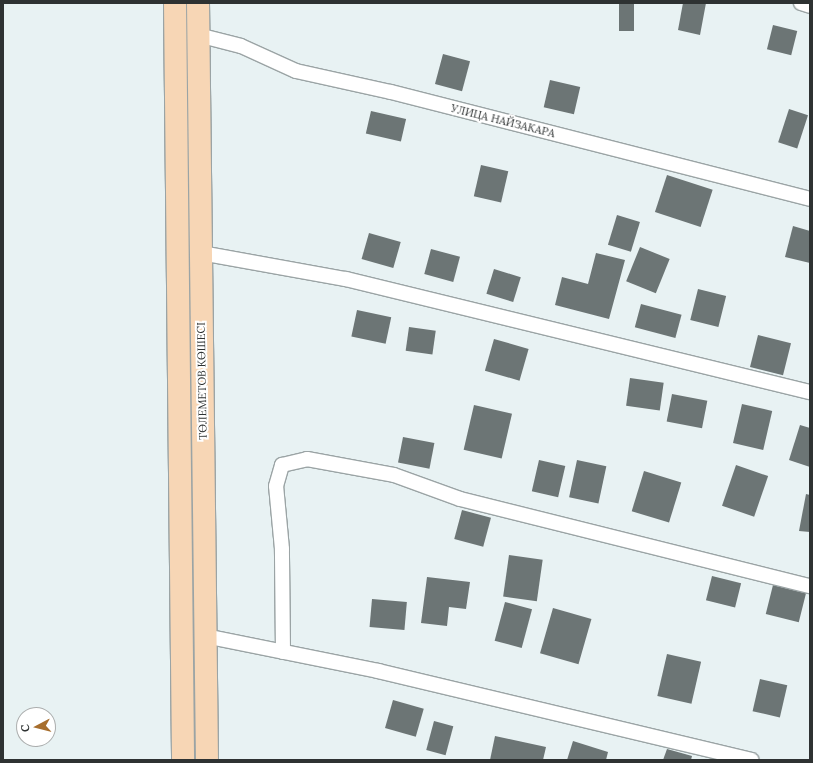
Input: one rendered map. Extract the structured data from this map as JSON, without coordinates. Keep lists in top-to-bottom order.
{
  "streets": {
    "main road": ["ТӨЛЕМЕТОВ КӨШЕСІ"],
    "street": ["УЛИЦА НАЙЗАКАРА"]
  },
  "crossings": [
    ["УЛИЦА НАЙЗАКАРА", "ТӨЛЕМЕТОВ КӨШЕСІ"]
  ],
  "north": "left"
}
